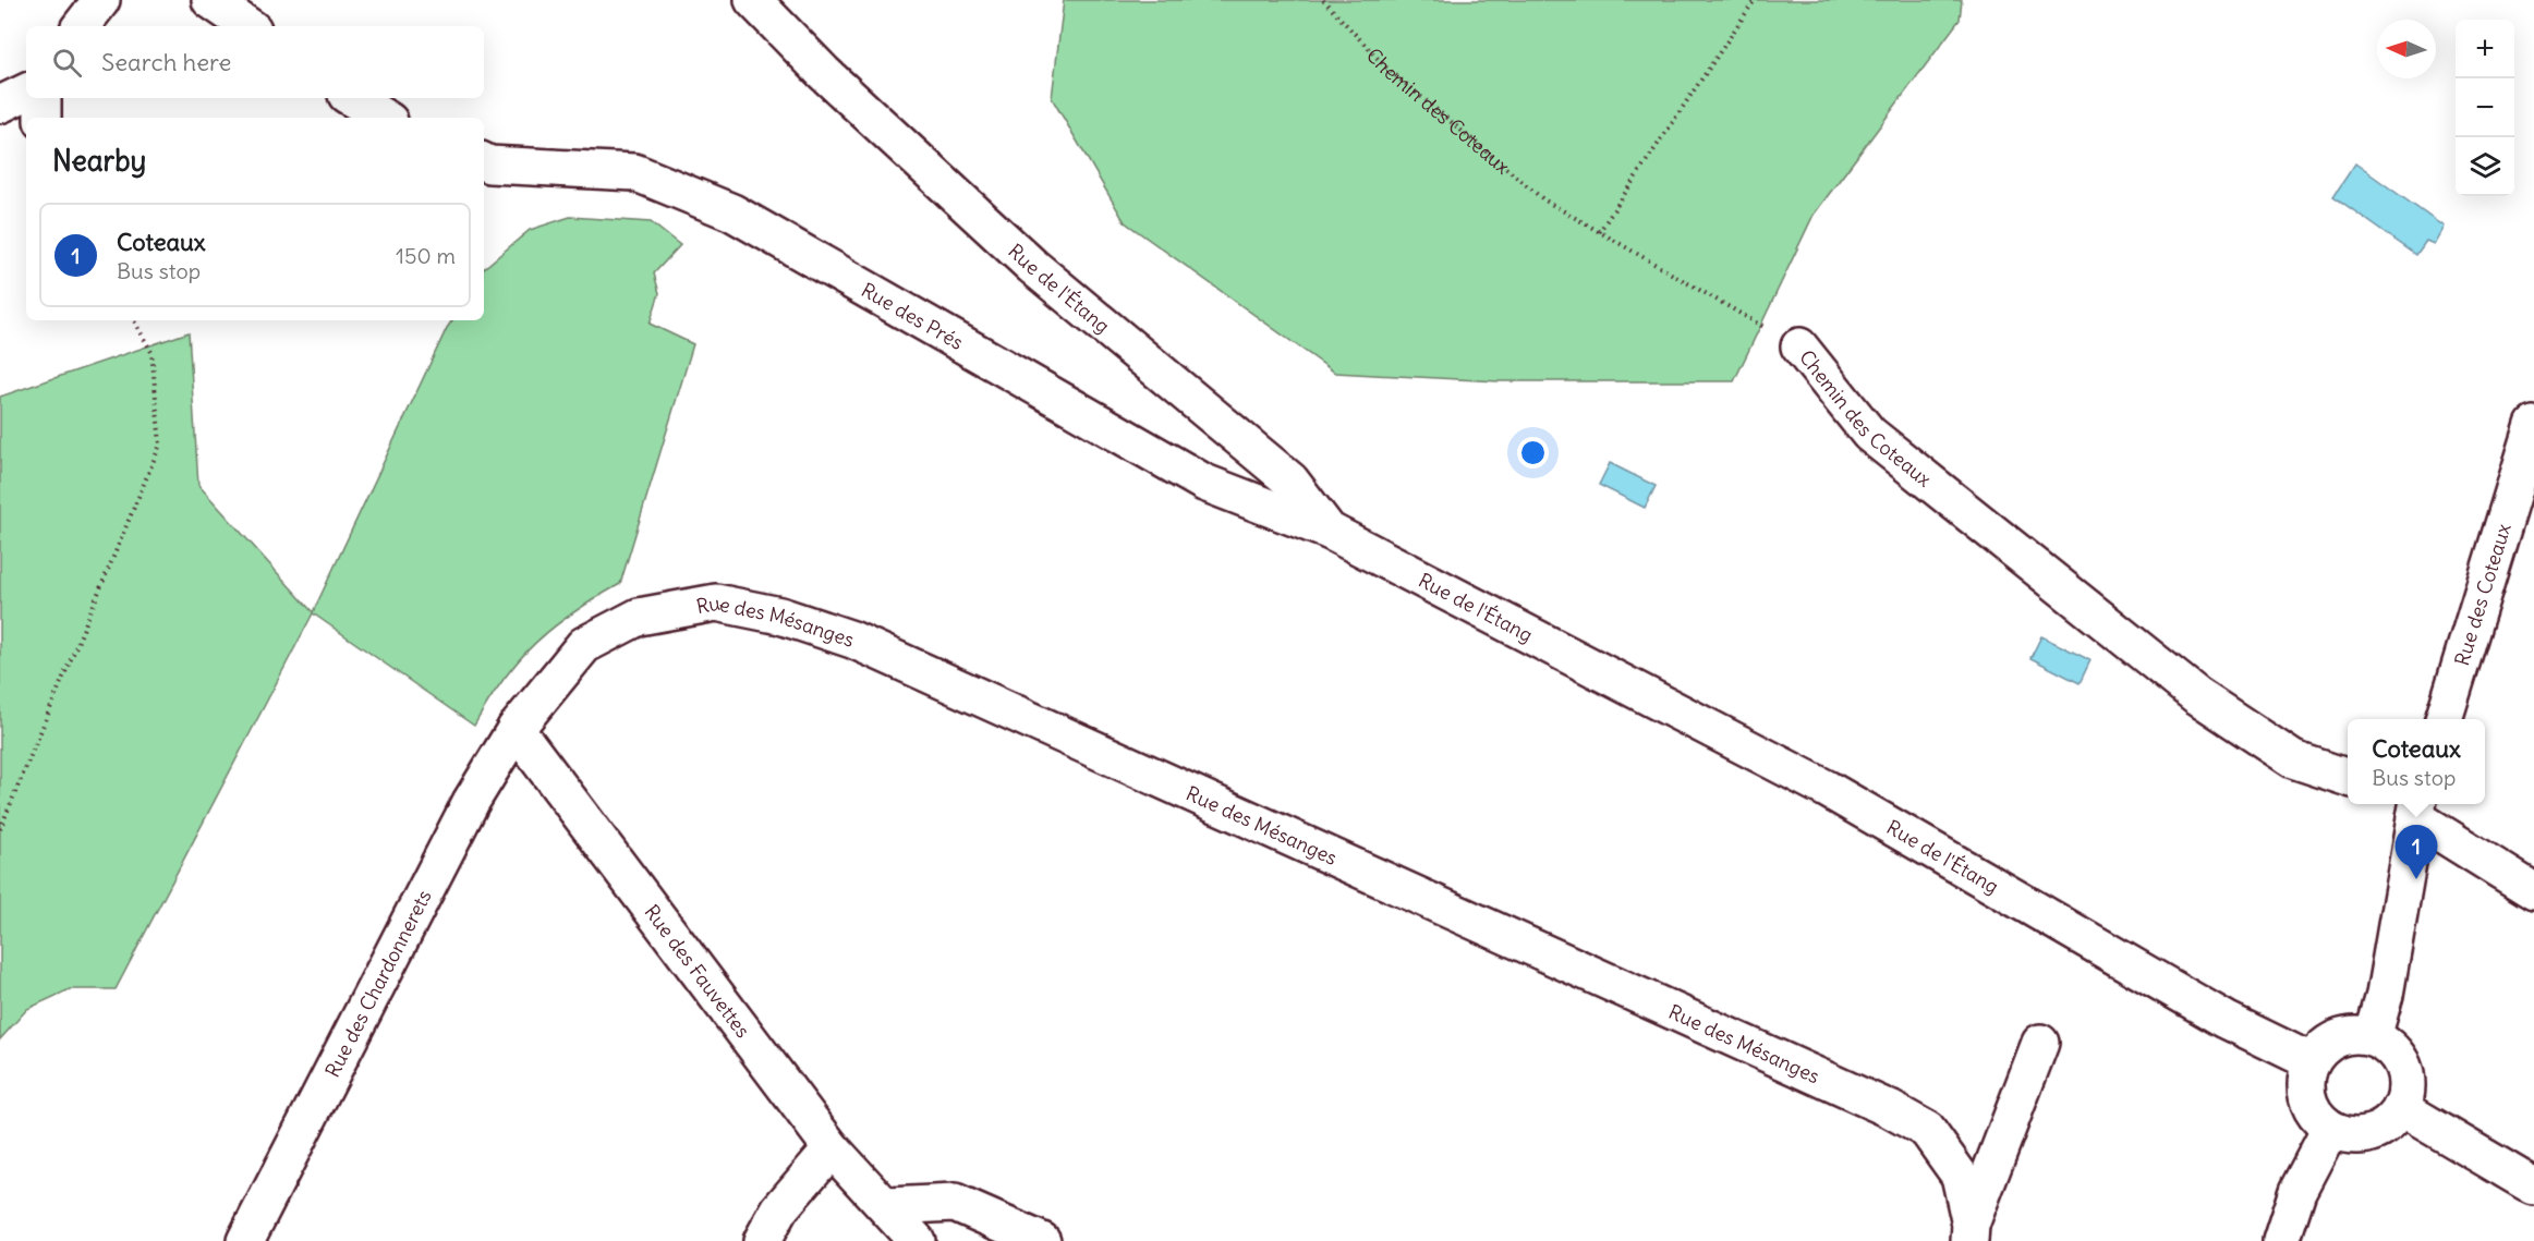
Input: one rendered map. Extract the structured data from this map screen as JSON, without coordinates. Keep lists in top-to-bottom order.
{
  "streets": {
    "street": [
      "Chemin des Coteaux",
      "Rue de l'Étang",
      "Rue des Prés",
      "Rue des Coteaux",
      "Rue des Mésanges",
      "Rue des Fauvettes",
      "Rue des Chardonnerets"
    ]
  },
  "crossings": [
    ["Rue de l'Étang", "Rue des Prés"],
    ["Rue des Mésanges", "Rue des Fauvettes"],
    ["Rue des Mésanges", "Rue des Chardonnerets"],
    ["Rue des Fauvettes", "Rue des Chardonnerets"]
  ],
  "north": "left",
  "page": {
    "map_buttons": ["+", "−"],
    "search": "Search here",
    "heading": "Nearby",
    "list": [
      {
        "mark": "1",
        "name": "Coteaux",
        "note": "Bus stop",
        "value": "150 m"
      }
    ],
    "popup": ["Coteaux", "Bus stop"],
    "pins": "1"
  }
}
